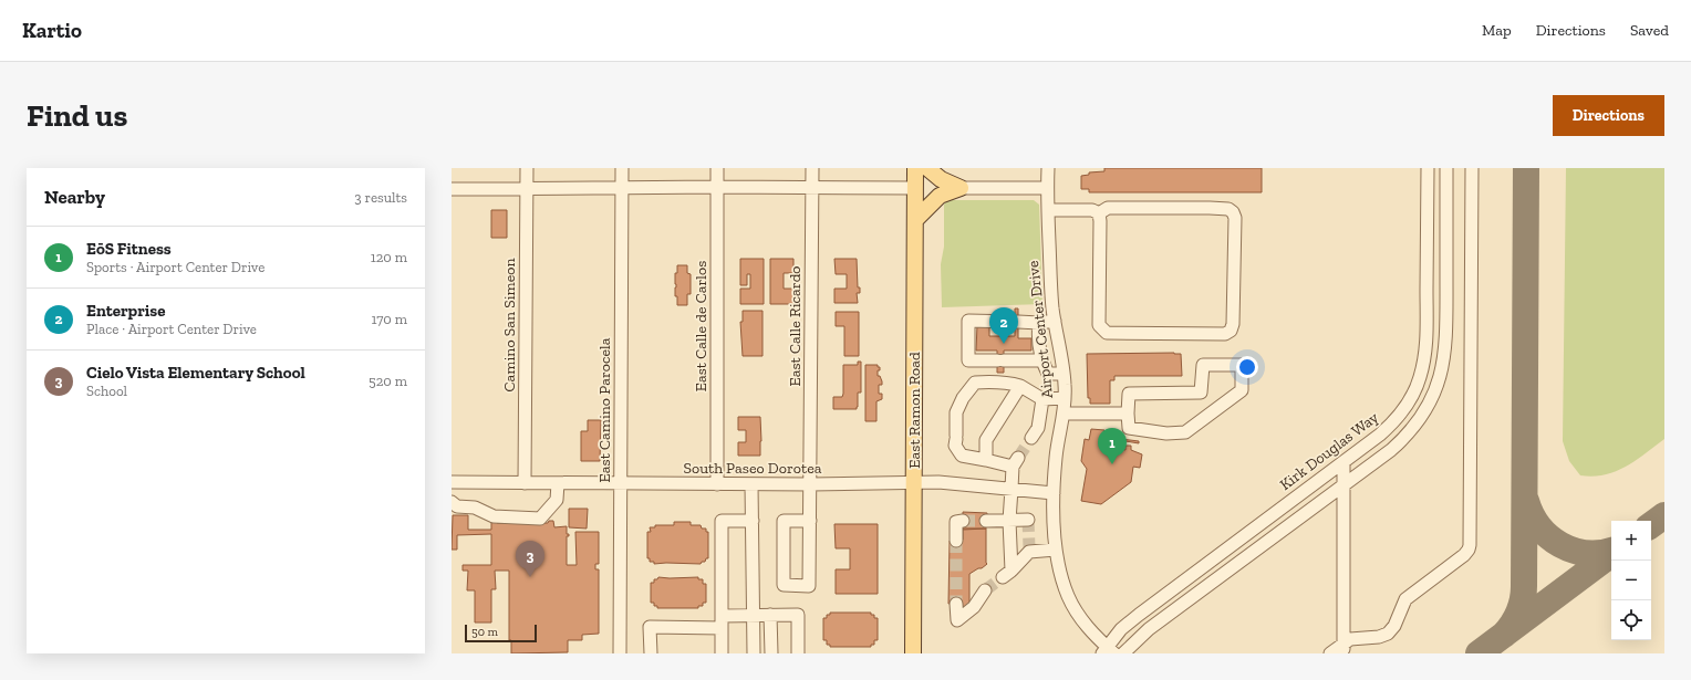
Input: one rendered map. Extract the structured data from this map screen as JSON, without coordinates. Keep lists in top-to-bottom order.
{
  "streets": {
    "main road": ["East Ramon Road"],
    "street": [
      "Camino San Simeon",
      "East Calle de Carlos",
      "East Calle Ricardo",
      "Airport Center Drive",
      "East Camino Parocela",
      "Kirk Douglas Way",
      "South Paseo Dorotea"
    ]
  },
  "crossings": [
    ["Camino San Simeon", "South Paseo Dorotea"],
    ["East Calle de Carlos", "South Paseo Dorotea"],
    ["East Calle Ricardo", "South Paseo Dorotea"],
    ["Airport Center Drive", "Kirk Douglas Way"],
    ["Airport Center Drive", "South Paseo Dorotea"],
    ["East Camino Parocela", "South Paseo Dorotea"],
    ["East Ramon Road", "South Paseo Dorotea"]
  ],
  "scale_bar": "50 m",
  "page": {
    "header": "Kartio",
    "nav": ["Map", "Directions", "Saved"],
    "buttons": "Directions",
    "title": "Find us",
    "heading": ["Nearby", "3 results"],
    "list": [
      {
        "mark": "1",
        "name": "EōS Fitness",
        "note": "Sports · Airport Center Drive",
        "value": "120 m"
      },
      {
        "mark": "2",
        "name": "Enterprise",
        "note": "Place · Airport Center Drive",
        "value": "170 m"
      },
      {
        "mark": "3",
        "name": "Cielo Vista Elementary School",
        "note": "School",
        "value": "520 m"
      }
    ],
    "pins": ["2", "1", "3"],
    "map_buttons": ["+", "−"],
    "scale": "50 m"
  }
}
